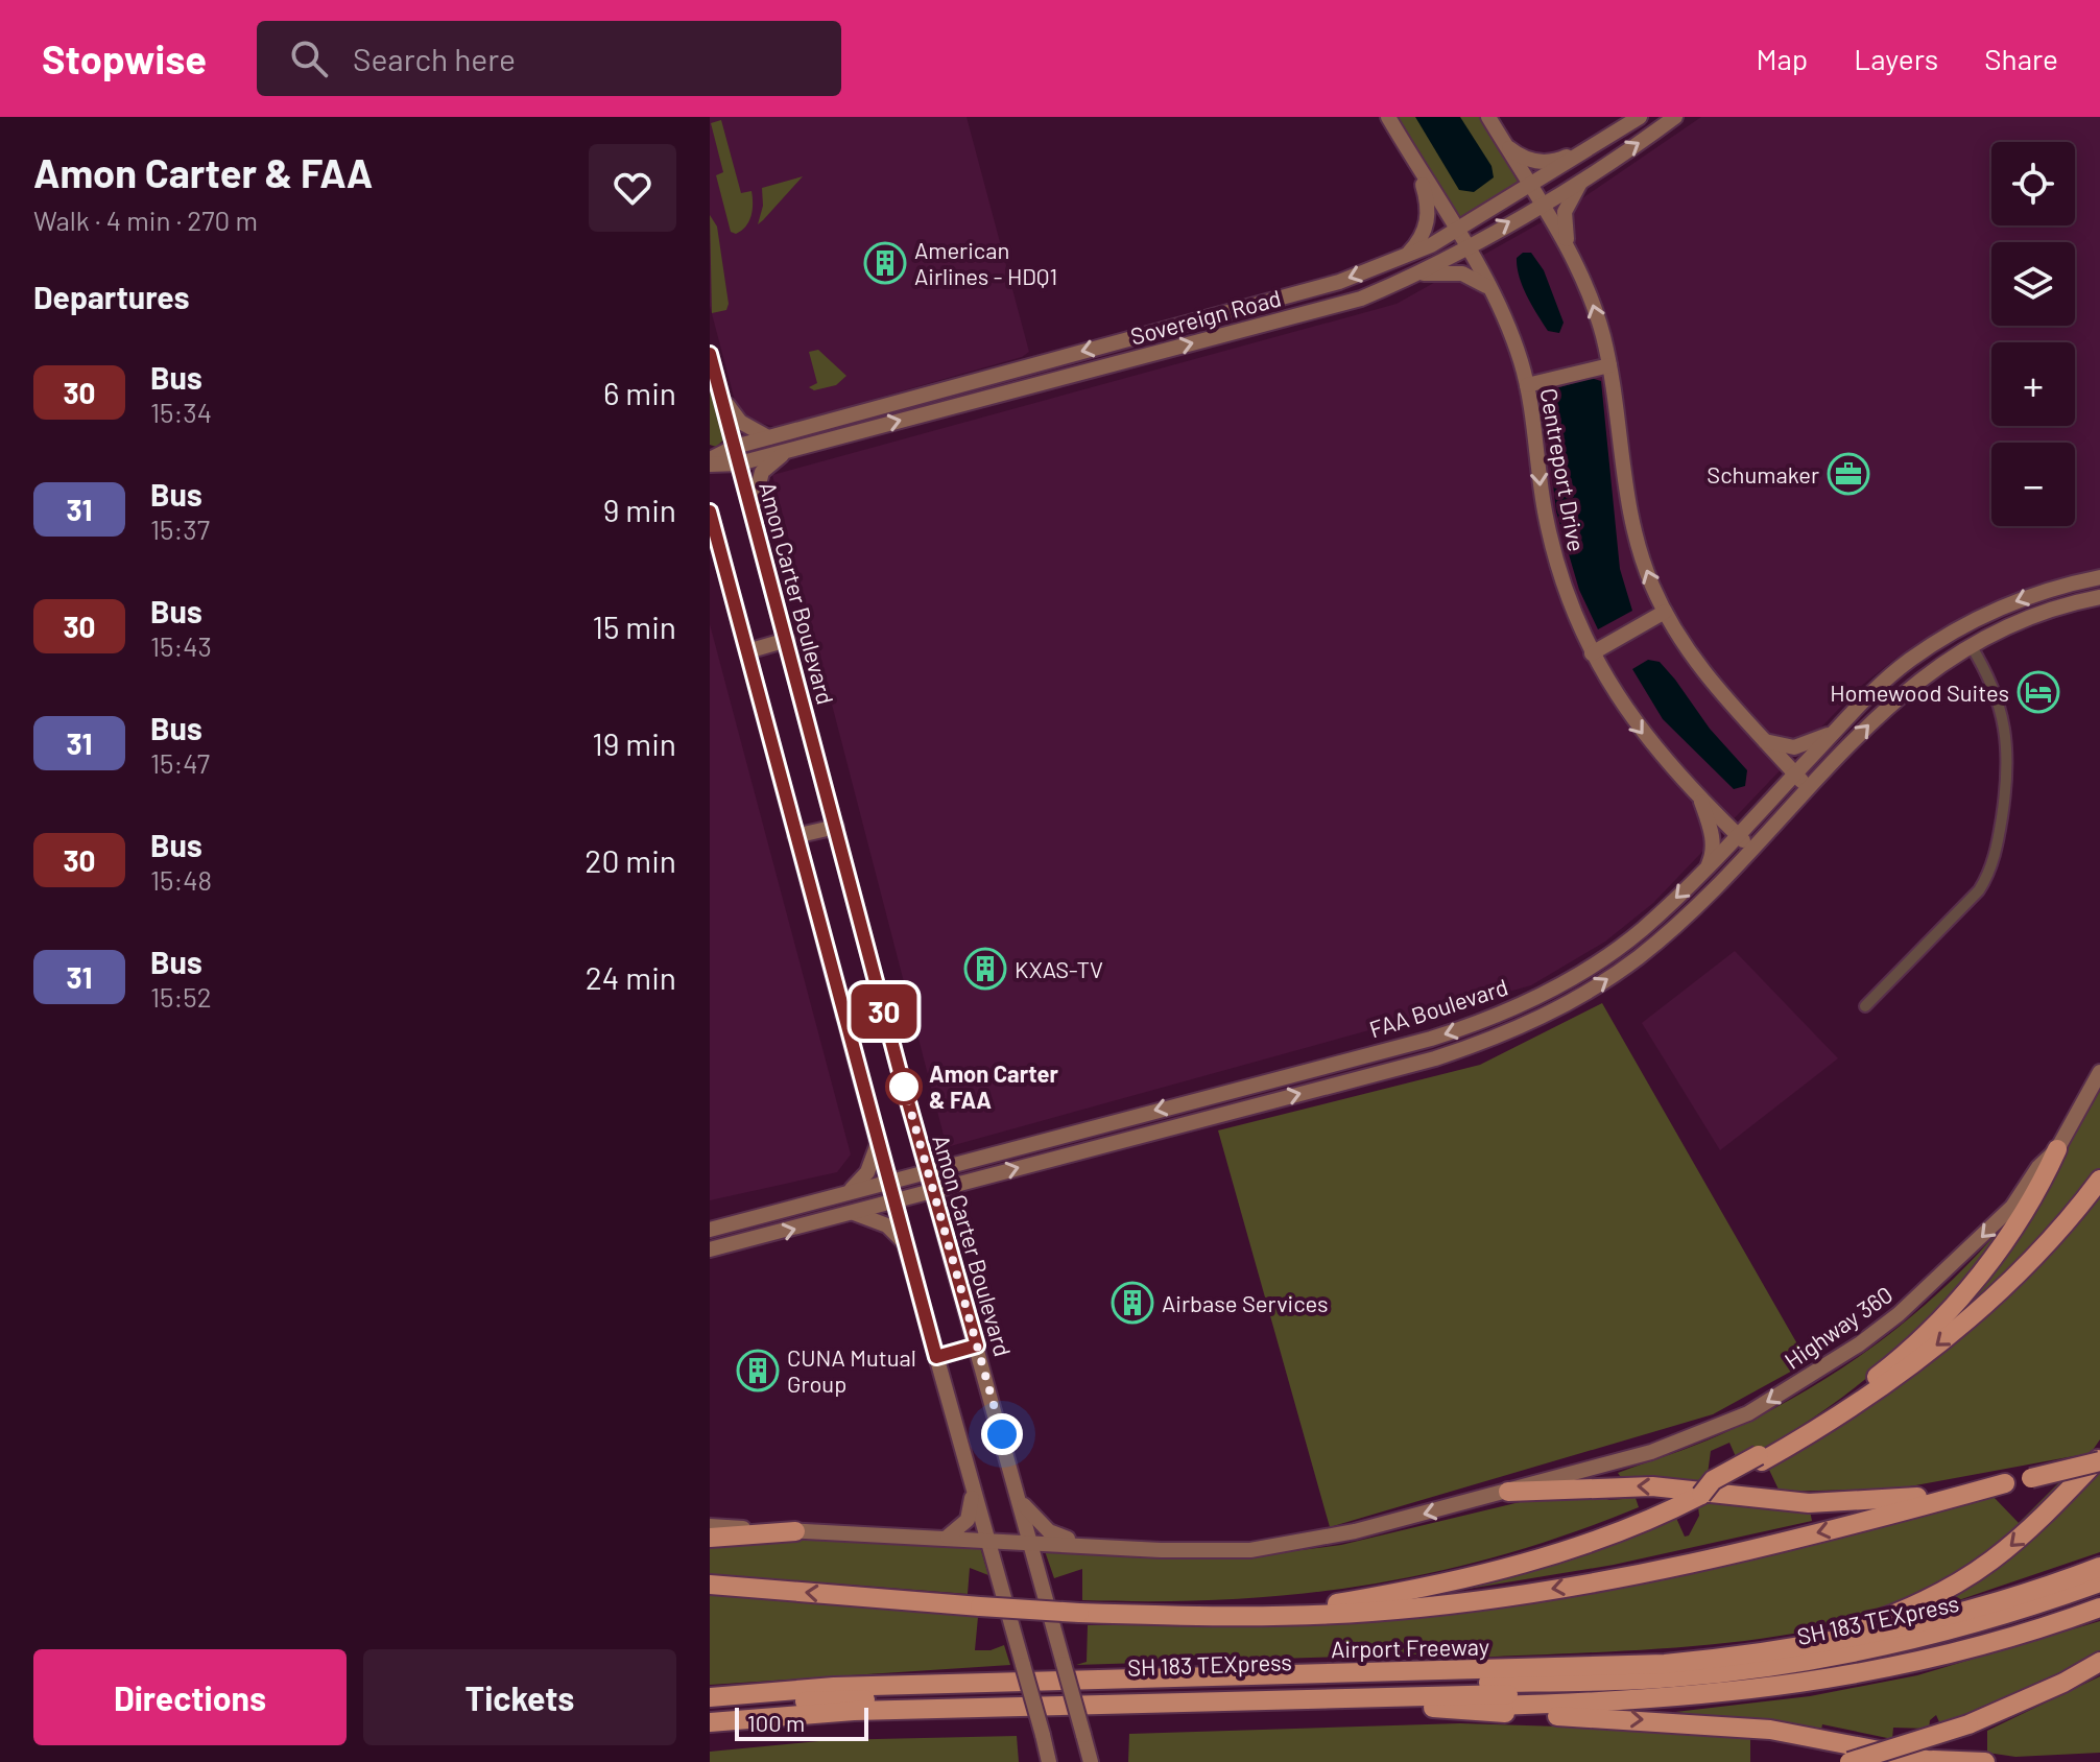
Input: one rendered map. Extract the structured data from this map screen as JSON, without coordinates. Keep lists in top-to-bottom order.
{
  "streets": {
    "highway": ["SH 183 TEXpress", "Airport Freeway"],
    "street": [
      "Sovereign Road",
      "Centreport Drive",
      "Amon Carter Boulevard",
      "FAA Boulevard",
      "Highway 360"
    ]
  },
  "crossings": [
    ["Sovereign Road", "Centreport Drive"],
    ["Sovereign Road", "Amon Carter Boulevard"],
    ["Centreport Drive", "FAA Boulevard"],
    ["Amon Carter Boulevard", "FAA Boulevard"]
  ],
  "one_way": ["Highway 360"],
  "places": {
    "building": [
      "American Airlines - HDQ1",
      "KXAS-TV",
      "Airbase Services",
      "CUNA Mutual Group"
    ],
    "office": ["Schumaker"],
    "hotel": ["Homewood Suites"],
    "other": ["Amon Carter & FAA"]
  },
  "lines": ["bus line 30"],
  "scale_bar": "100 m",
  "page": {
    "header": "Stopwise",
    "search": "Search here",
    "nav": ["Map", "Layers", "Share"],
    "heading": [
      ["Amon Carter & FAA", "Walk · 4 min · 270 m"],
      "Departures"
    ],
    "on_map": "30",
    "map_buttons": ["+", "−"],
    "list": [
      {
        "mark": "30",
        "name": "Bus",
        "note": "15:34",
        "value": "6 min"
      },
      {
        "mark": "31",
        "name": "Bus",
        "note": "15:37",
        "value": "9 min"
      },
      {
        "mark": "30",
        "name": "Bus",
        "note": "15:43",
        "value": "15 min"
      },
      {
        "mark": "31",
        "name": "Bus",
        "note": "15:47",
        "value": "19 min"
      },
      {
        "mark": "30",
        "name": "Bus",
        "note": "15:48",
        "value": "20 min"
      },
      {
        "mark": "31",
        "name": "Bus",
        "note": "15:52",
        "value": "24 min"
      }
    ],
    "buttons": ["Directions", "Tickets"],
    "scale": "100 m"
  }
}
